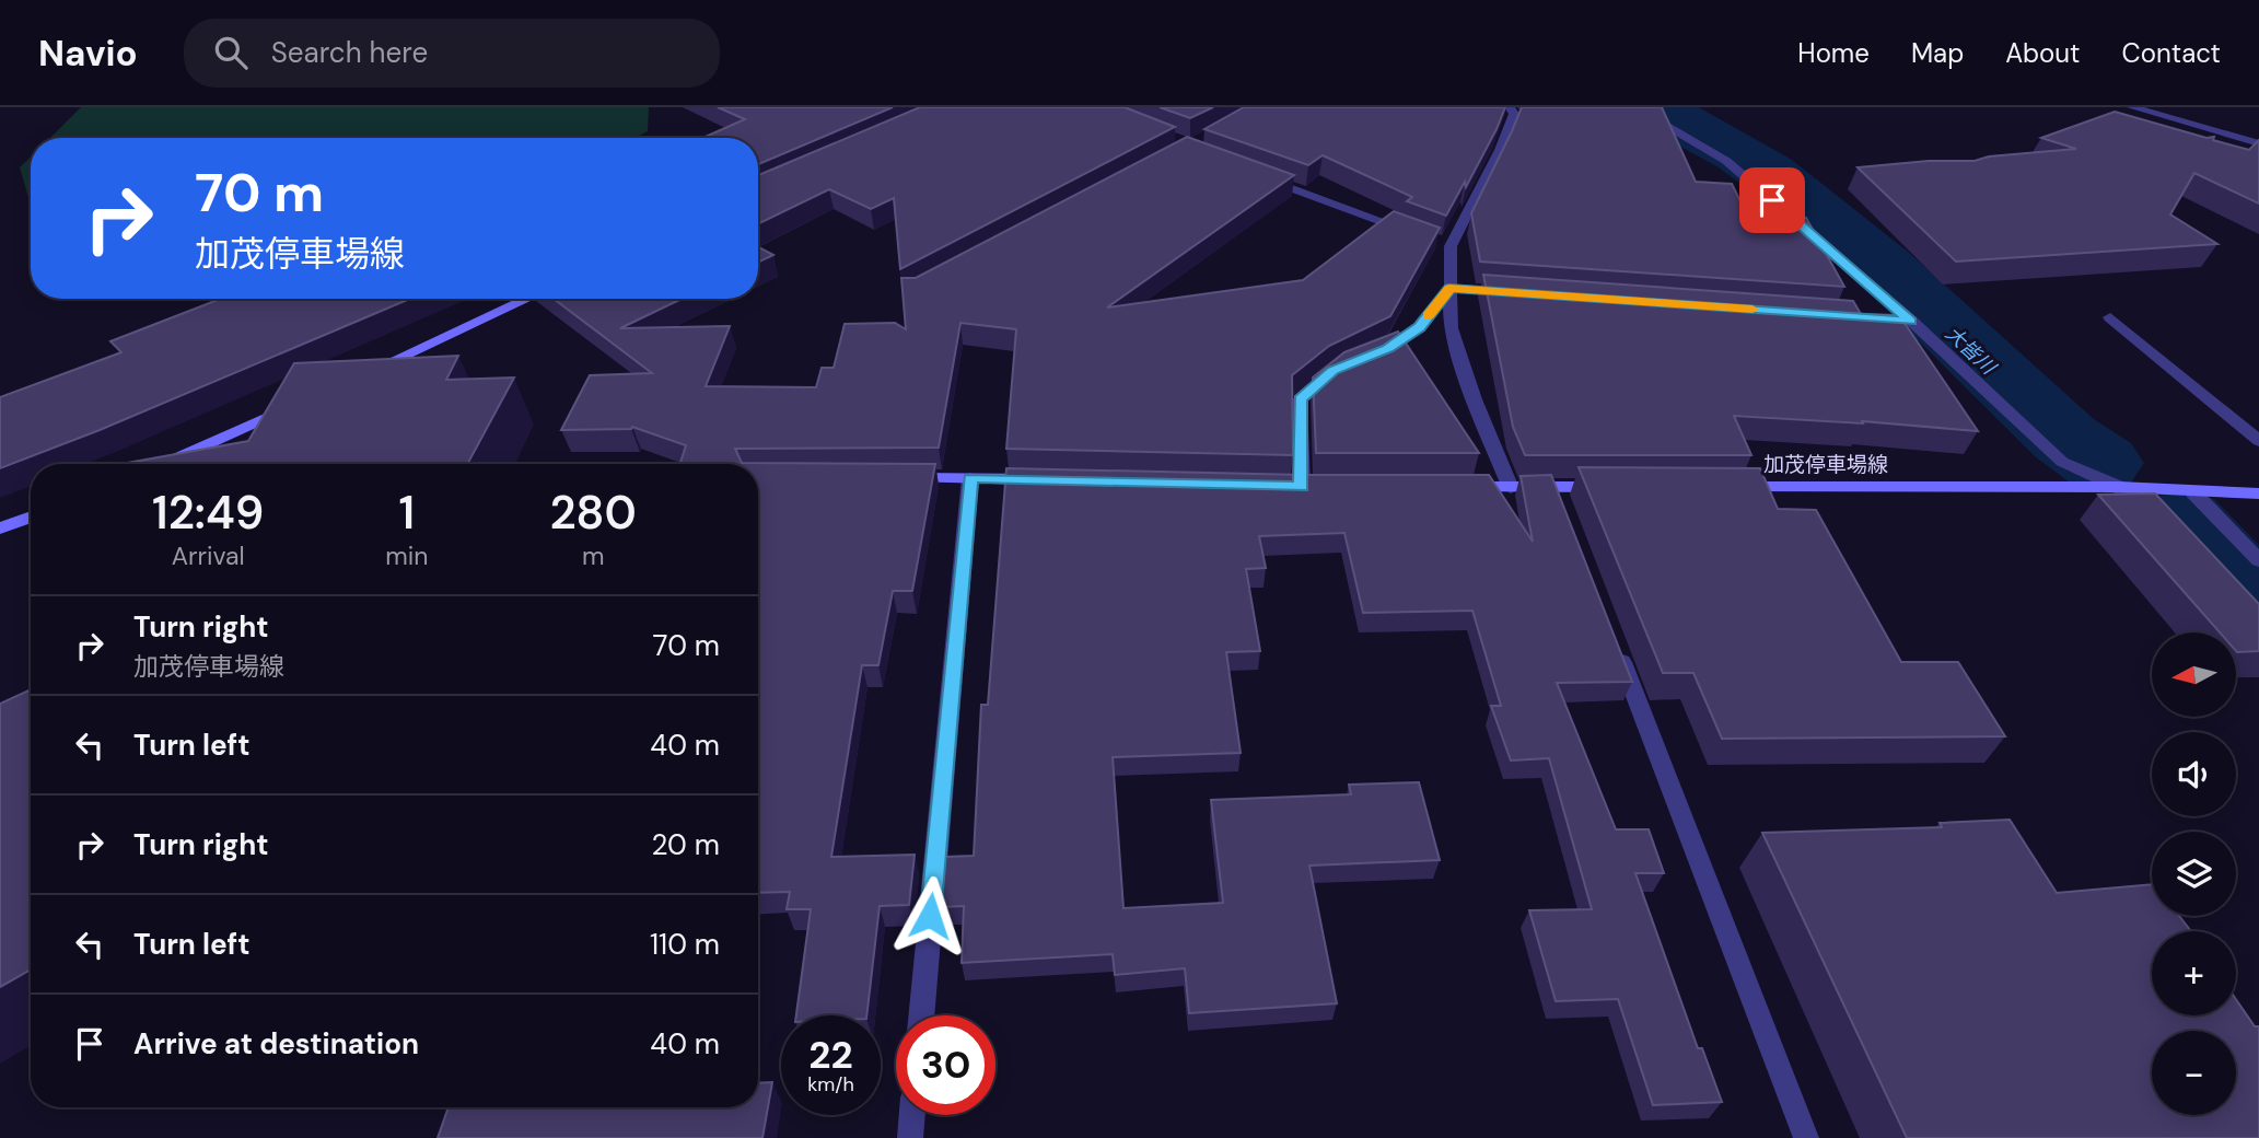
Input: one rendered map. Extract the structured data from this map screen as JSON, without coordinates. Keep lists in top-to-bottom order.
{
  "streets": {
    "main road": ["加茂停車場線"]
  },
  "water": ["大皆川"],
  "north": "left",
  "page": {
    "header": "Navio",
    "search": "Search here",
    "nav": [
      "Home",
      "Map",
      "About",
      "Contact"
    ],
    "turn": ["70 m", "加茂停車場線"],
    "eta": [
      "12:49",
      "Arrival",
      "1",
      "min",
      "280",
      "m"
    ],
    "list": [
      {
        "name": "Turn right",
        "note": "加茂停車場線",
        "value": "70 m"
      },
      {
        "name": "Turn left",
        "value": "40 m"
      },
      {
        "name": "Turn right",
        "value": "20 m"
      },
      {
        "name": "Turn left",
        "value": "110 m"
      },
      {
        "name": "Arrive at destination",
        "value": "40 m"
      }
    ],
    "map_buttons": ["+", "−"],
    "speed": "22 km/h",
    "limit": "30"
  }
}
